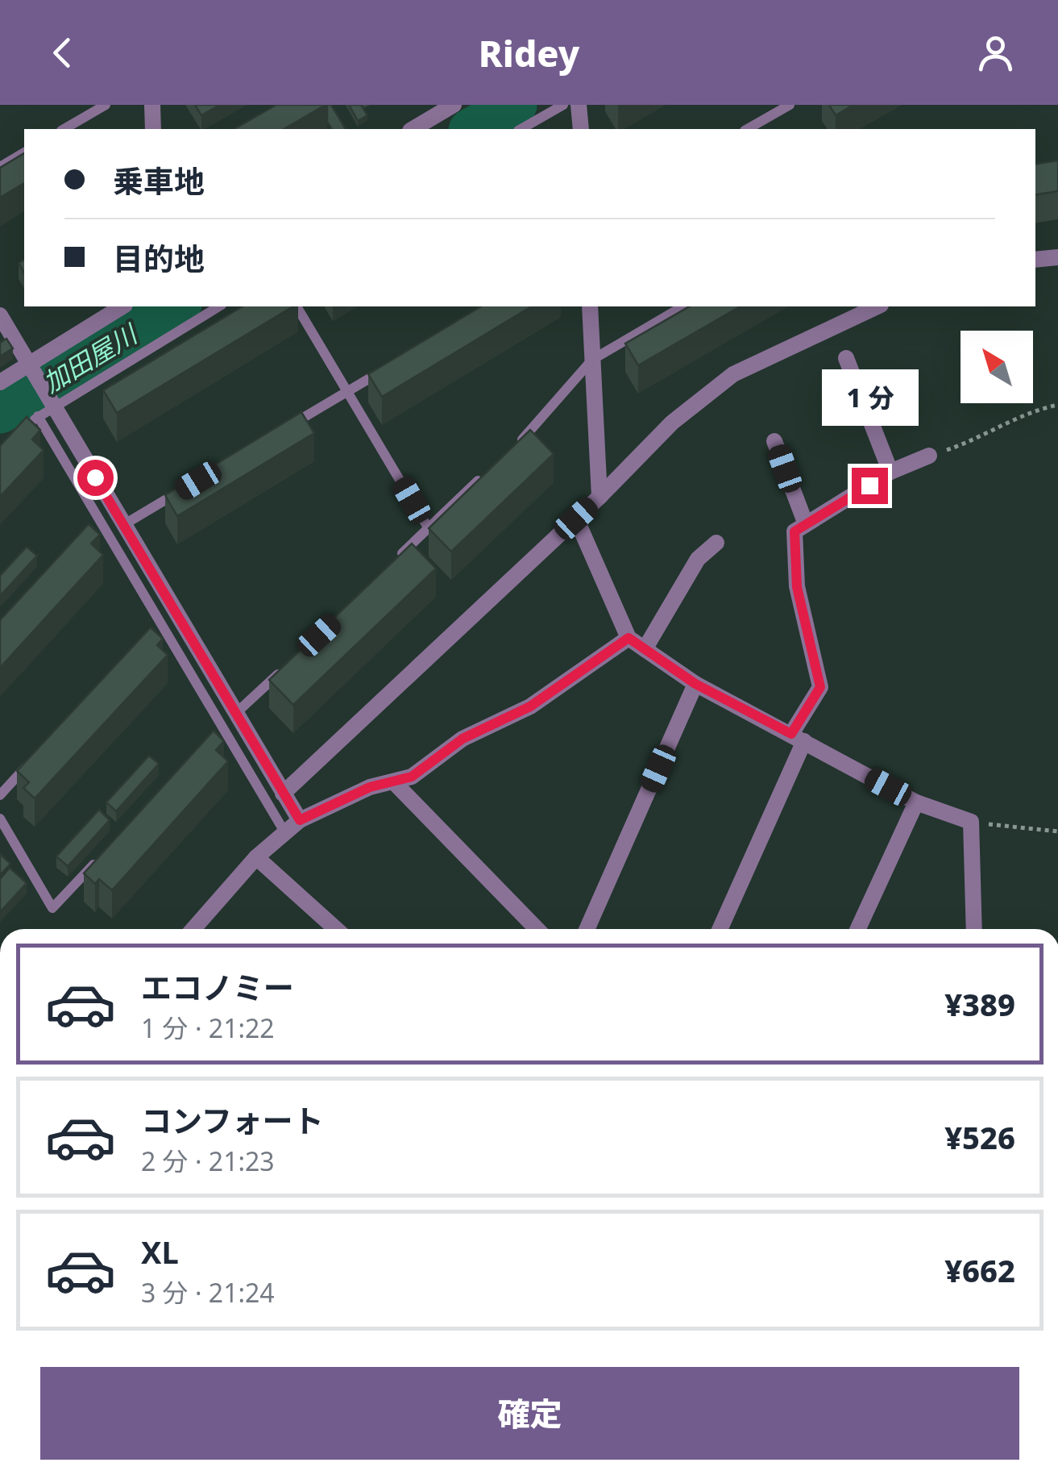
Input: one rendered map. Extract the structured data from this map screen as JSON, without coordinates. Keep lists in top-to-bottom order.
{
  "water": ["加田屋川"],
  "north": "top left",
  "page": {
    "header": "Ridey",
    "banner": ["乗車地", "目的地"],
    "bubble": "1 分",
    "list": [
      {
        "name": "エコノミー",
        "note": "1 分 · 21:22",
        "value": "¥389"
      },
      {
        "name": "コンフォート",
        "note": "2 分 · 21:23",
        "value": "¥526"
      },
      {
        "name": "XL",
        "note": "3 分 · 21:24",
        "value": "¥662"
      }
    ],
    "buttons": "確定"
  }
}
